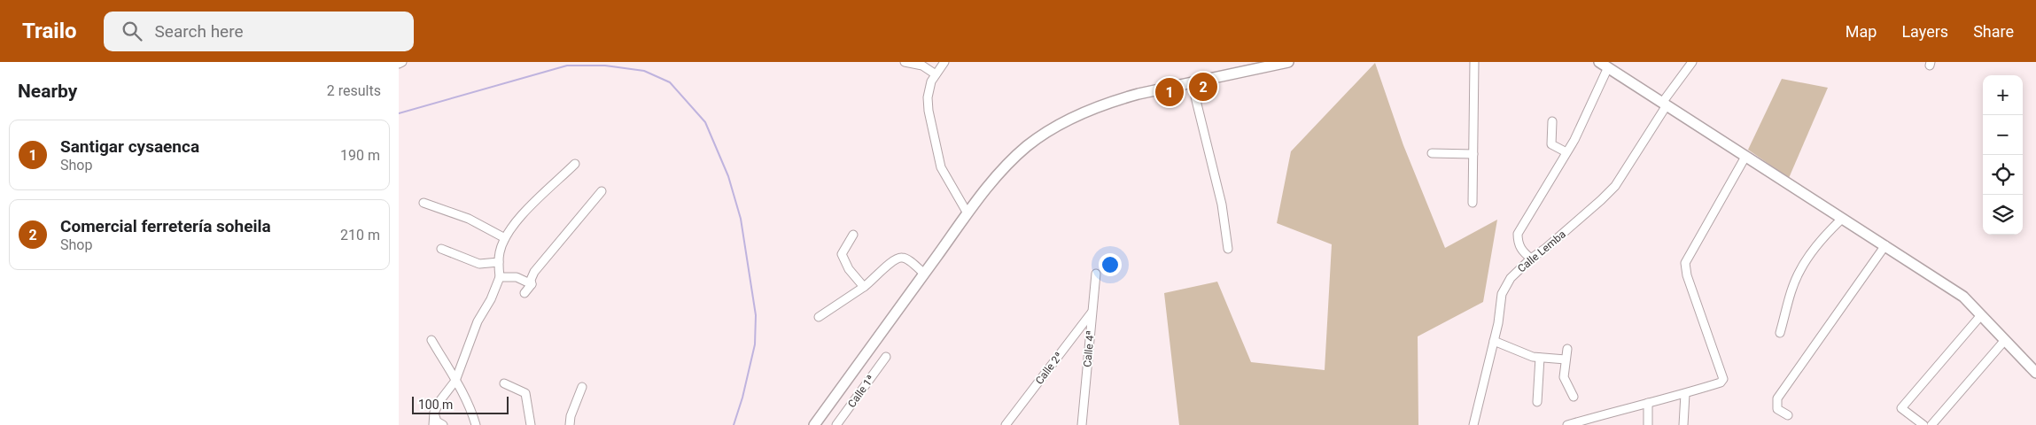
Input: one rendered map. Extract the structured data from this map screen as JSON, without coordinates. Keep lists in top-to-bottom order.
{
  "streets": {
    "street": [
      "Calle Lemba",
      "Calle 4ª",
      "Calle 2ª",
      "Calle 1ª"
    ]
  },
  "crossings": [
    ["Calle 4ª", "Calle 2ª"]
  ],
  "scale_bar": "100 m",
  "page": {
    "header": "Trailo",
    "search": "Search here",
    "nav": ["Map", "Layers", "Share"],
    "heading": ["Nearby", "2 results"],
    "pins": ["2", "1"],
    "map_buttons": ["+", "−"],
    "list": [
      {
        "mark": "1",
        "name": "Santigar cysaenca",
        "note": "Shop",
        "value": "190 m"
      },
      {
        "mark": "2",
        "name": "Comercial ferretería soheila",
        "note": "Shop",
        "value": "210 m"
      }
    ],
    "scale": "100 m"
  }
}
